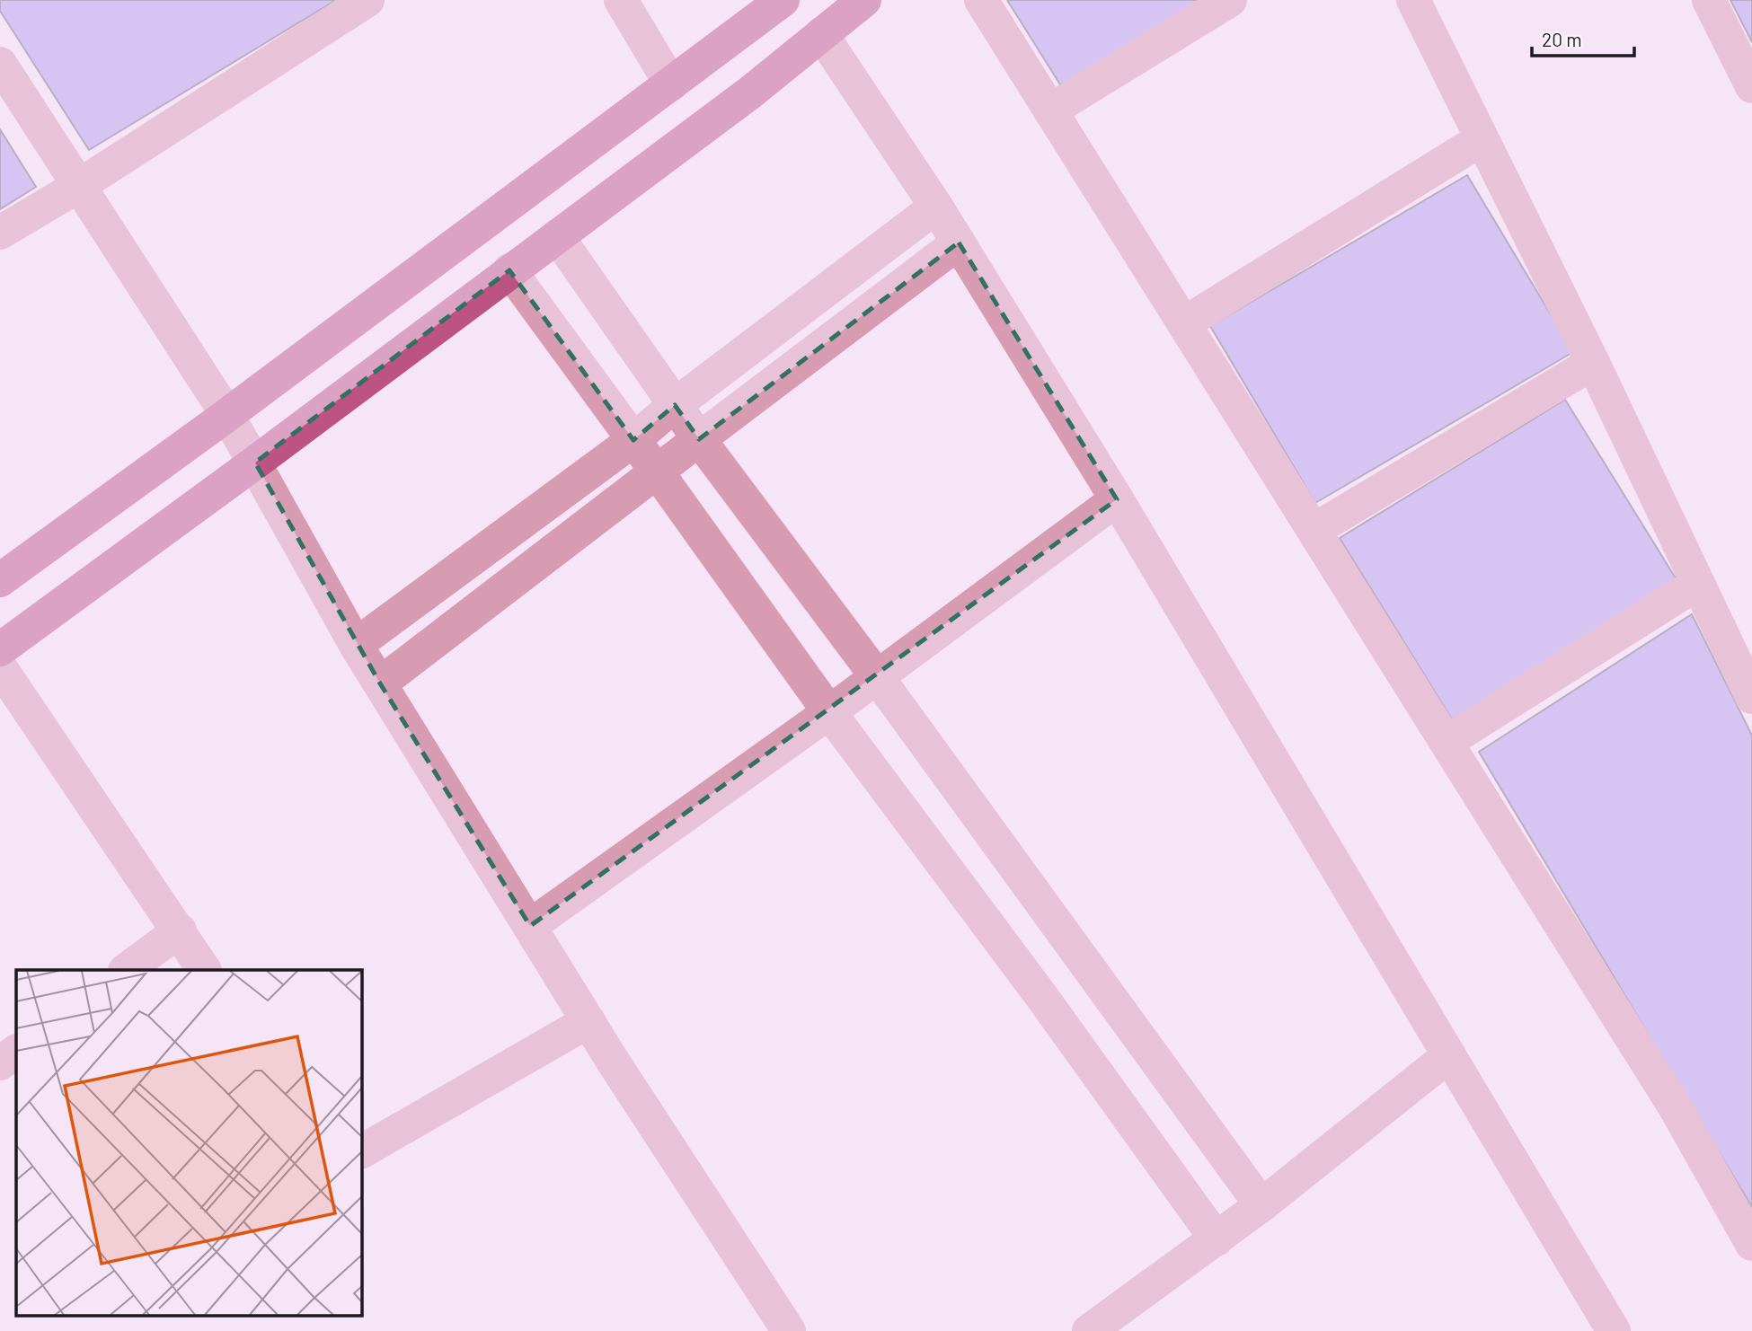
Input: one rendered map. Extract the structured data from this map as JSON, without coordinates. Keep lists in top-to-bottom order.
{
  "scale_bar": "20 m"
}
